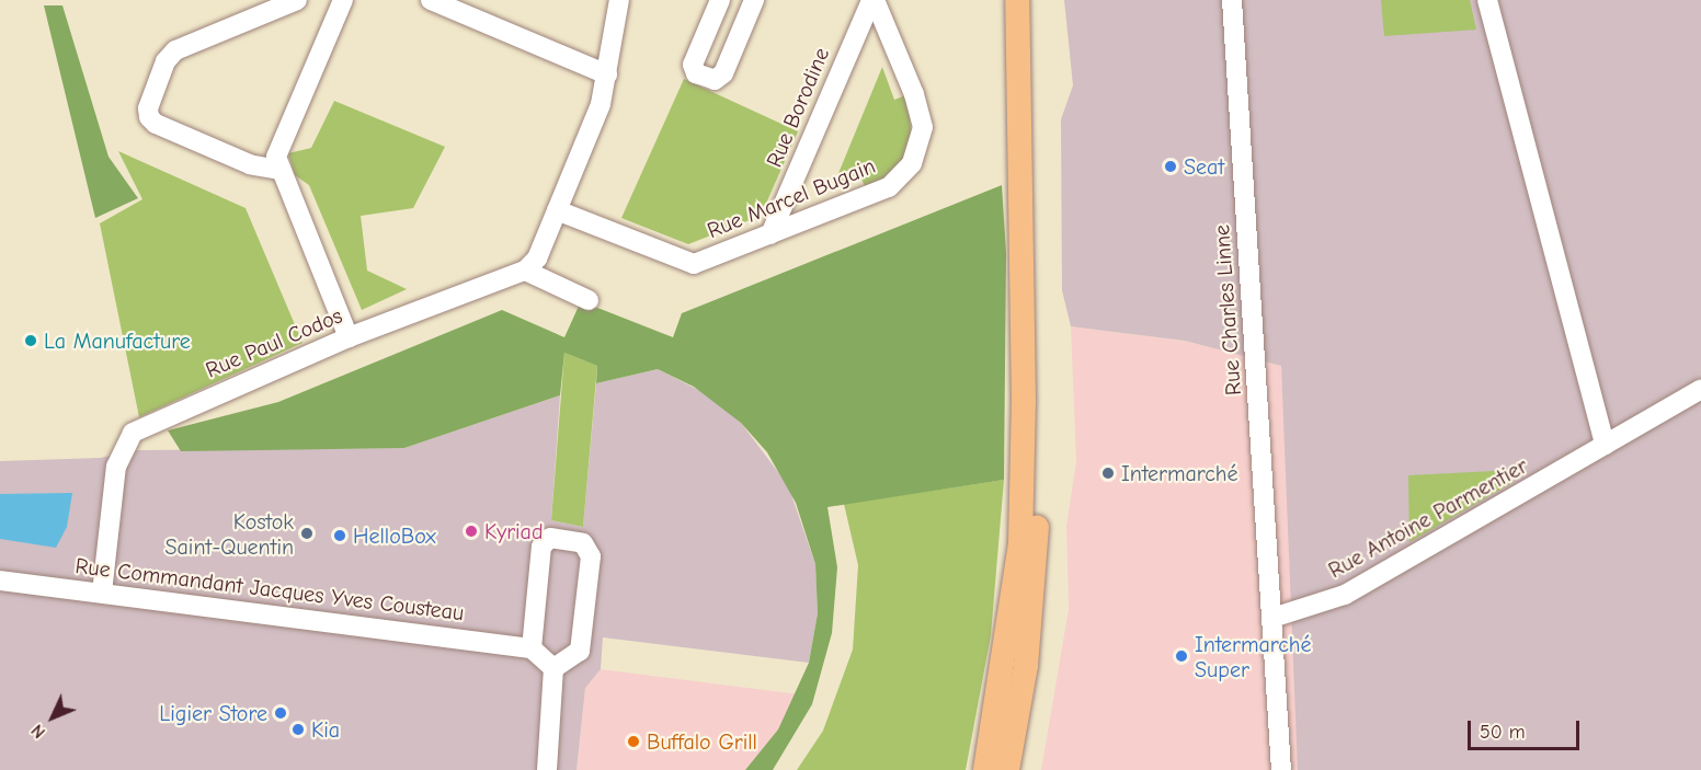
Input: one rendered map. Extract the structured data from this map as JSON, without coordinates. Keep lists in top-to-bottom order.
{
  "streets": {
    "street": [
      "Rue Borodine",
      "Rue Marcel Bugain",
      "Rue Charles Linne",
      "Rue Paul Codos",
      "Rue Antoine Parmentier",
      "Rue Commandant Jacques Yves Cousteau"
    ]
  },
  "crossings": [
    ["Rue Borodine", "Rue Marcel Bugain"],
    ["Rue Charles Linne", "Rue Antoine Parmentier"],
    ["Rue Paul Codos", "Rue Commandant Jacques Yves Cousteau"]
  ],
  "places": [
    "Seat",
    "La Manufacture",
    "Intermarché",
    "Kyriad",
    "Kostok Saint-Quentin",
    "HelloBox",
    "Intermarché Super",
    "Ligier Store",
    "Kia",
    "Buffalo Grill"
  ],
  "scale_bar": "50 m",
  "north": "bottom left"
}
